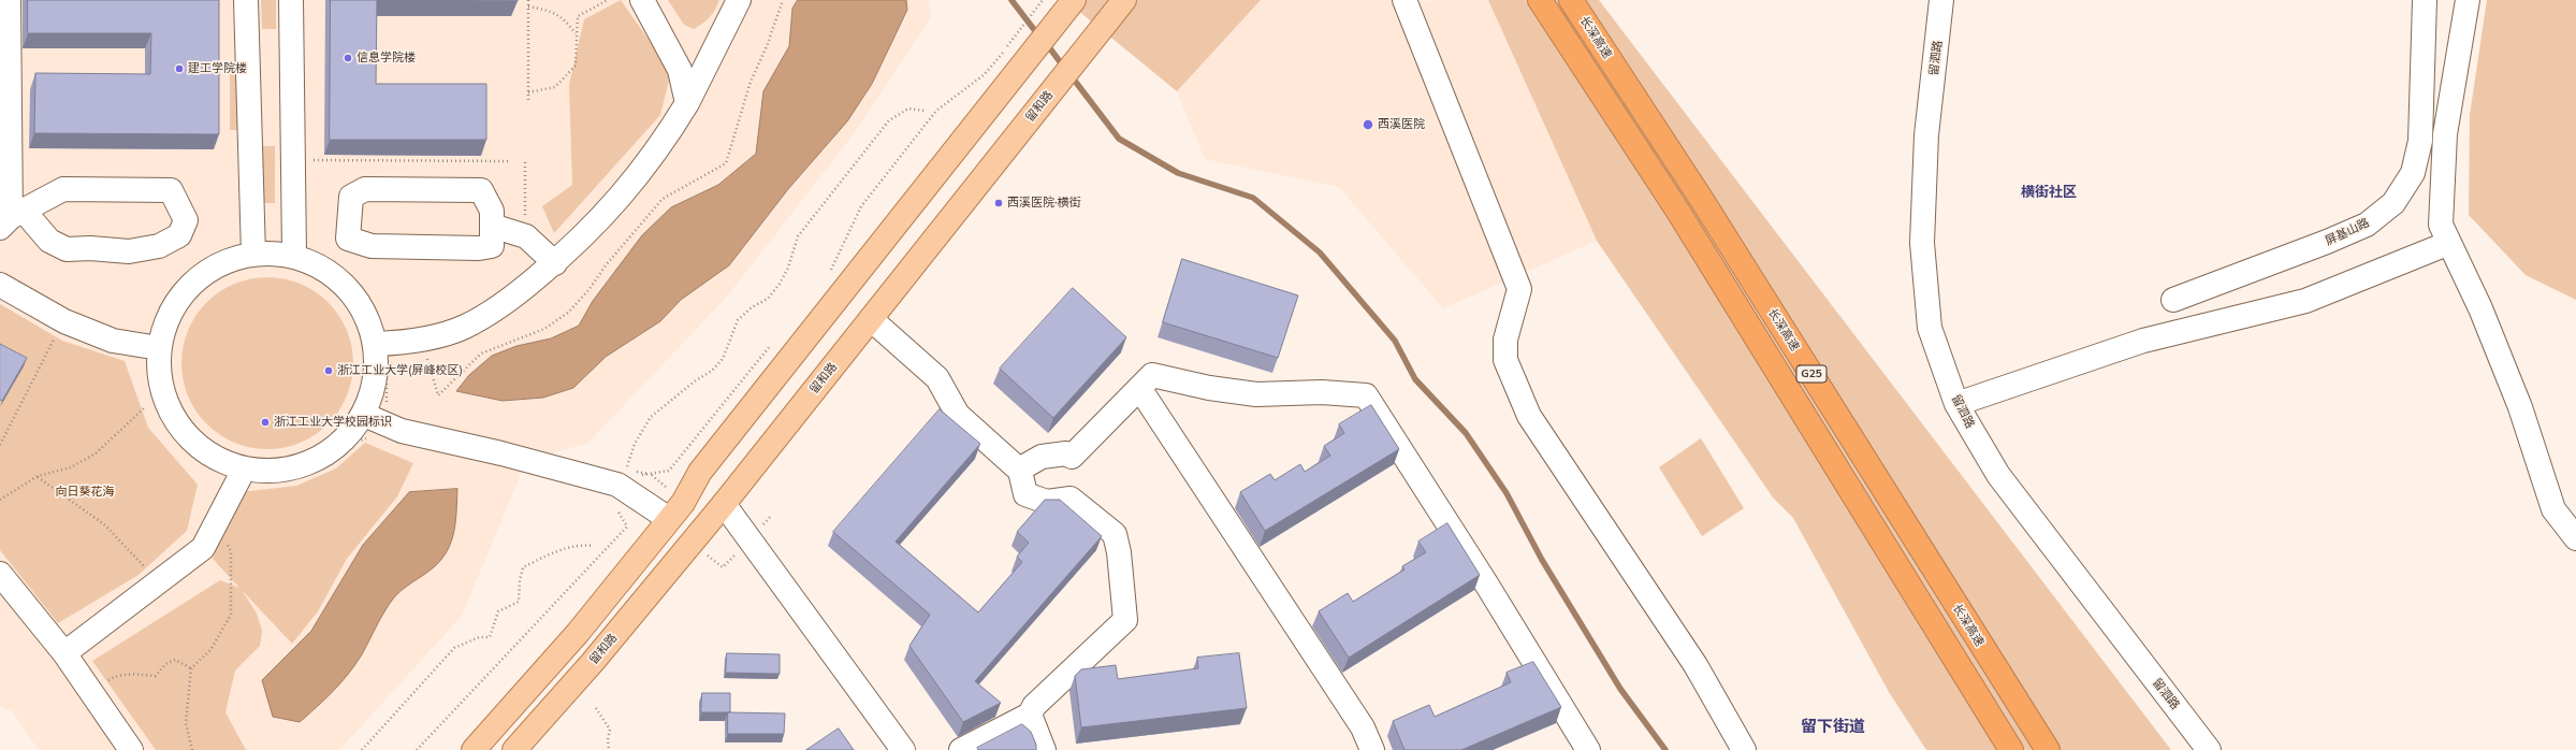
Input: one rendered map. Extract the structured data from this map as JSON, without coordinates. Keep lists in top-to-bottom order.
{
  "streets": {
    "highway": ["长深高速", "G25"],
    "main road": ["留和路"],
    "street": ["留泗路", "屏基山路"]
  },
  "districts": ["横街社区", "留下街道"],
  "parks": ["向日葵花海"],
  "places": [
    "信息学院楼",
    "建工学院楼",
    "西溪医院",
    "西溪医院·横街",
    "浙江工业大学(屏峰校区)",
    "浙江工业大学校园标识"
  ]
}
